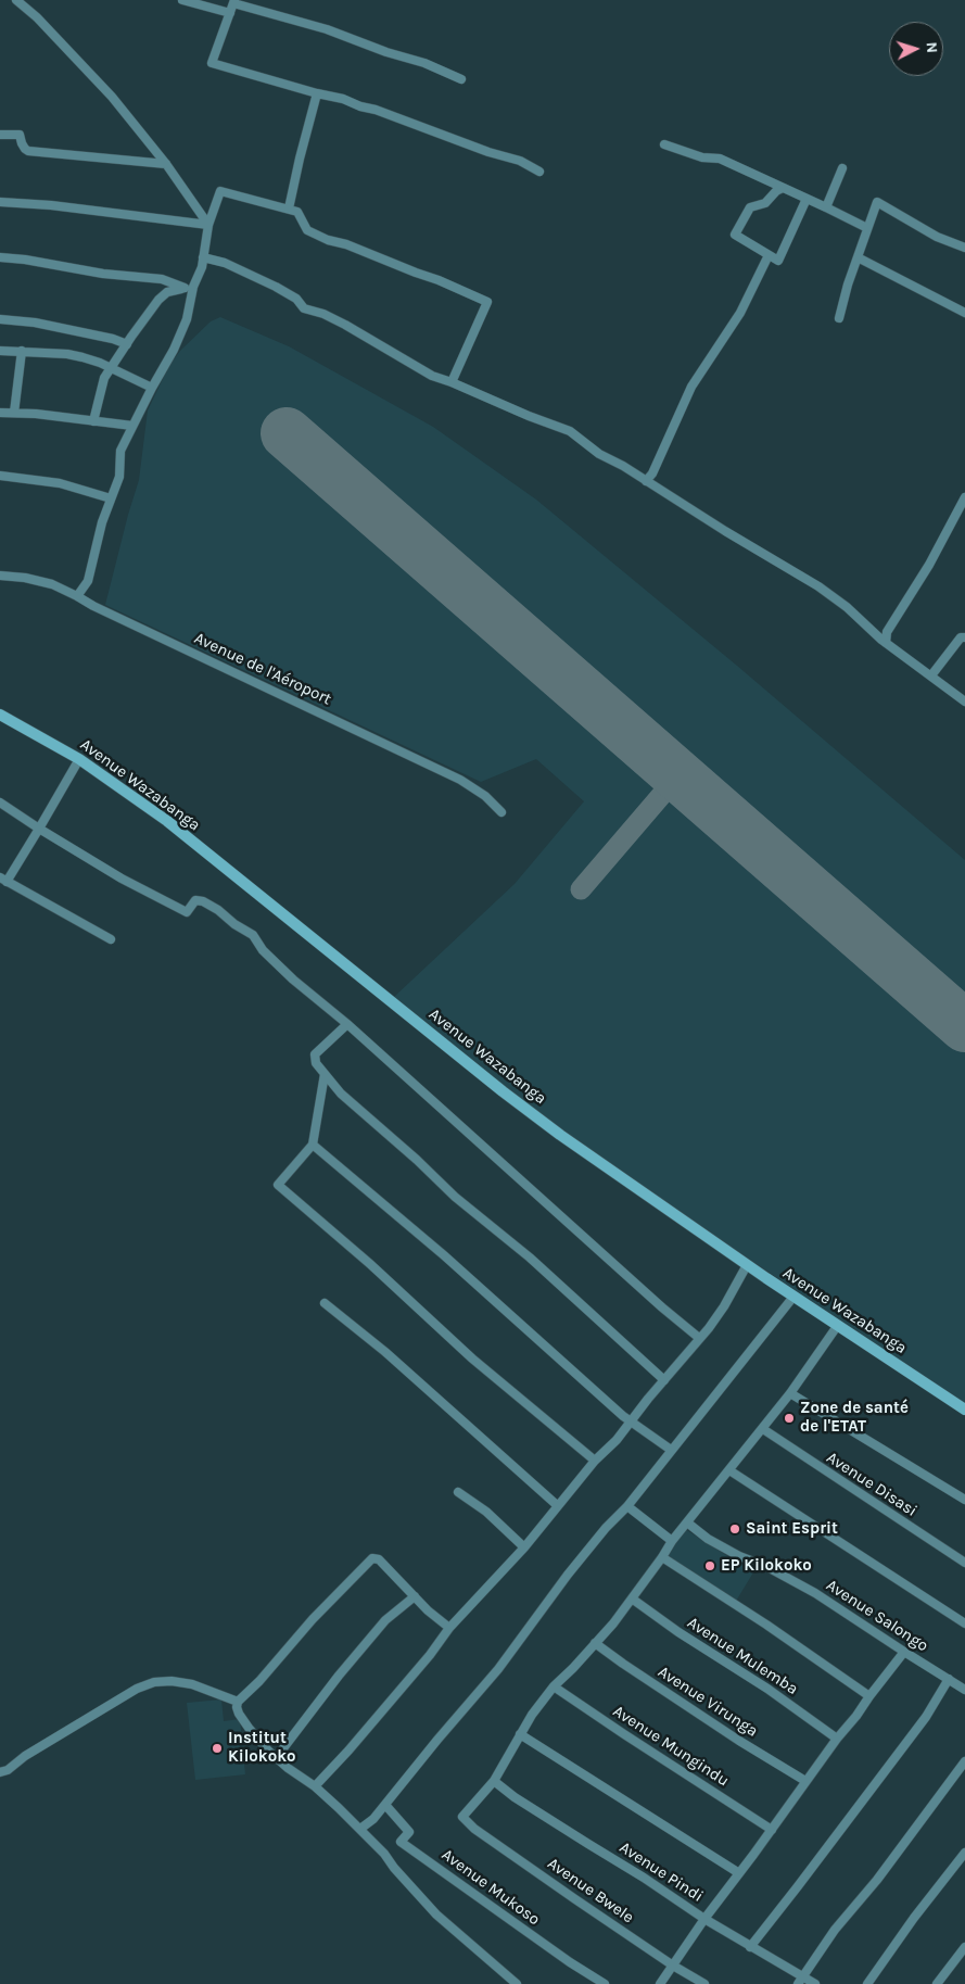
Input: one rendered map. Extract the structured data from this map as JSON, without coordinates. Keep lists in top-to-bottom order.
{
  "streets": {
    "main road": ["Avenue Wazabanga"],
    "street": [
      "Avenue de l'Aéroport",
      "Avenue Disasi",
      "Avenue Salongo",
      "Avenue Mulemba",
      "Avenue Virunga",
      "Avenue Mungindu",
      "Avenue Pindi",
      "Avenue Mukoso",
      "Avenue Bwele"
    ]
  },
  "crossings": [
    ["Avenue Pindi", "Avenue Bwele"]
  ],
  "places": [
    "Zone de santé de l'ETAT",
    "Saint Esprit",
    "EP Kilokoko",
    "Institut Kilokoko"
  ],
  "north": "right"
}
